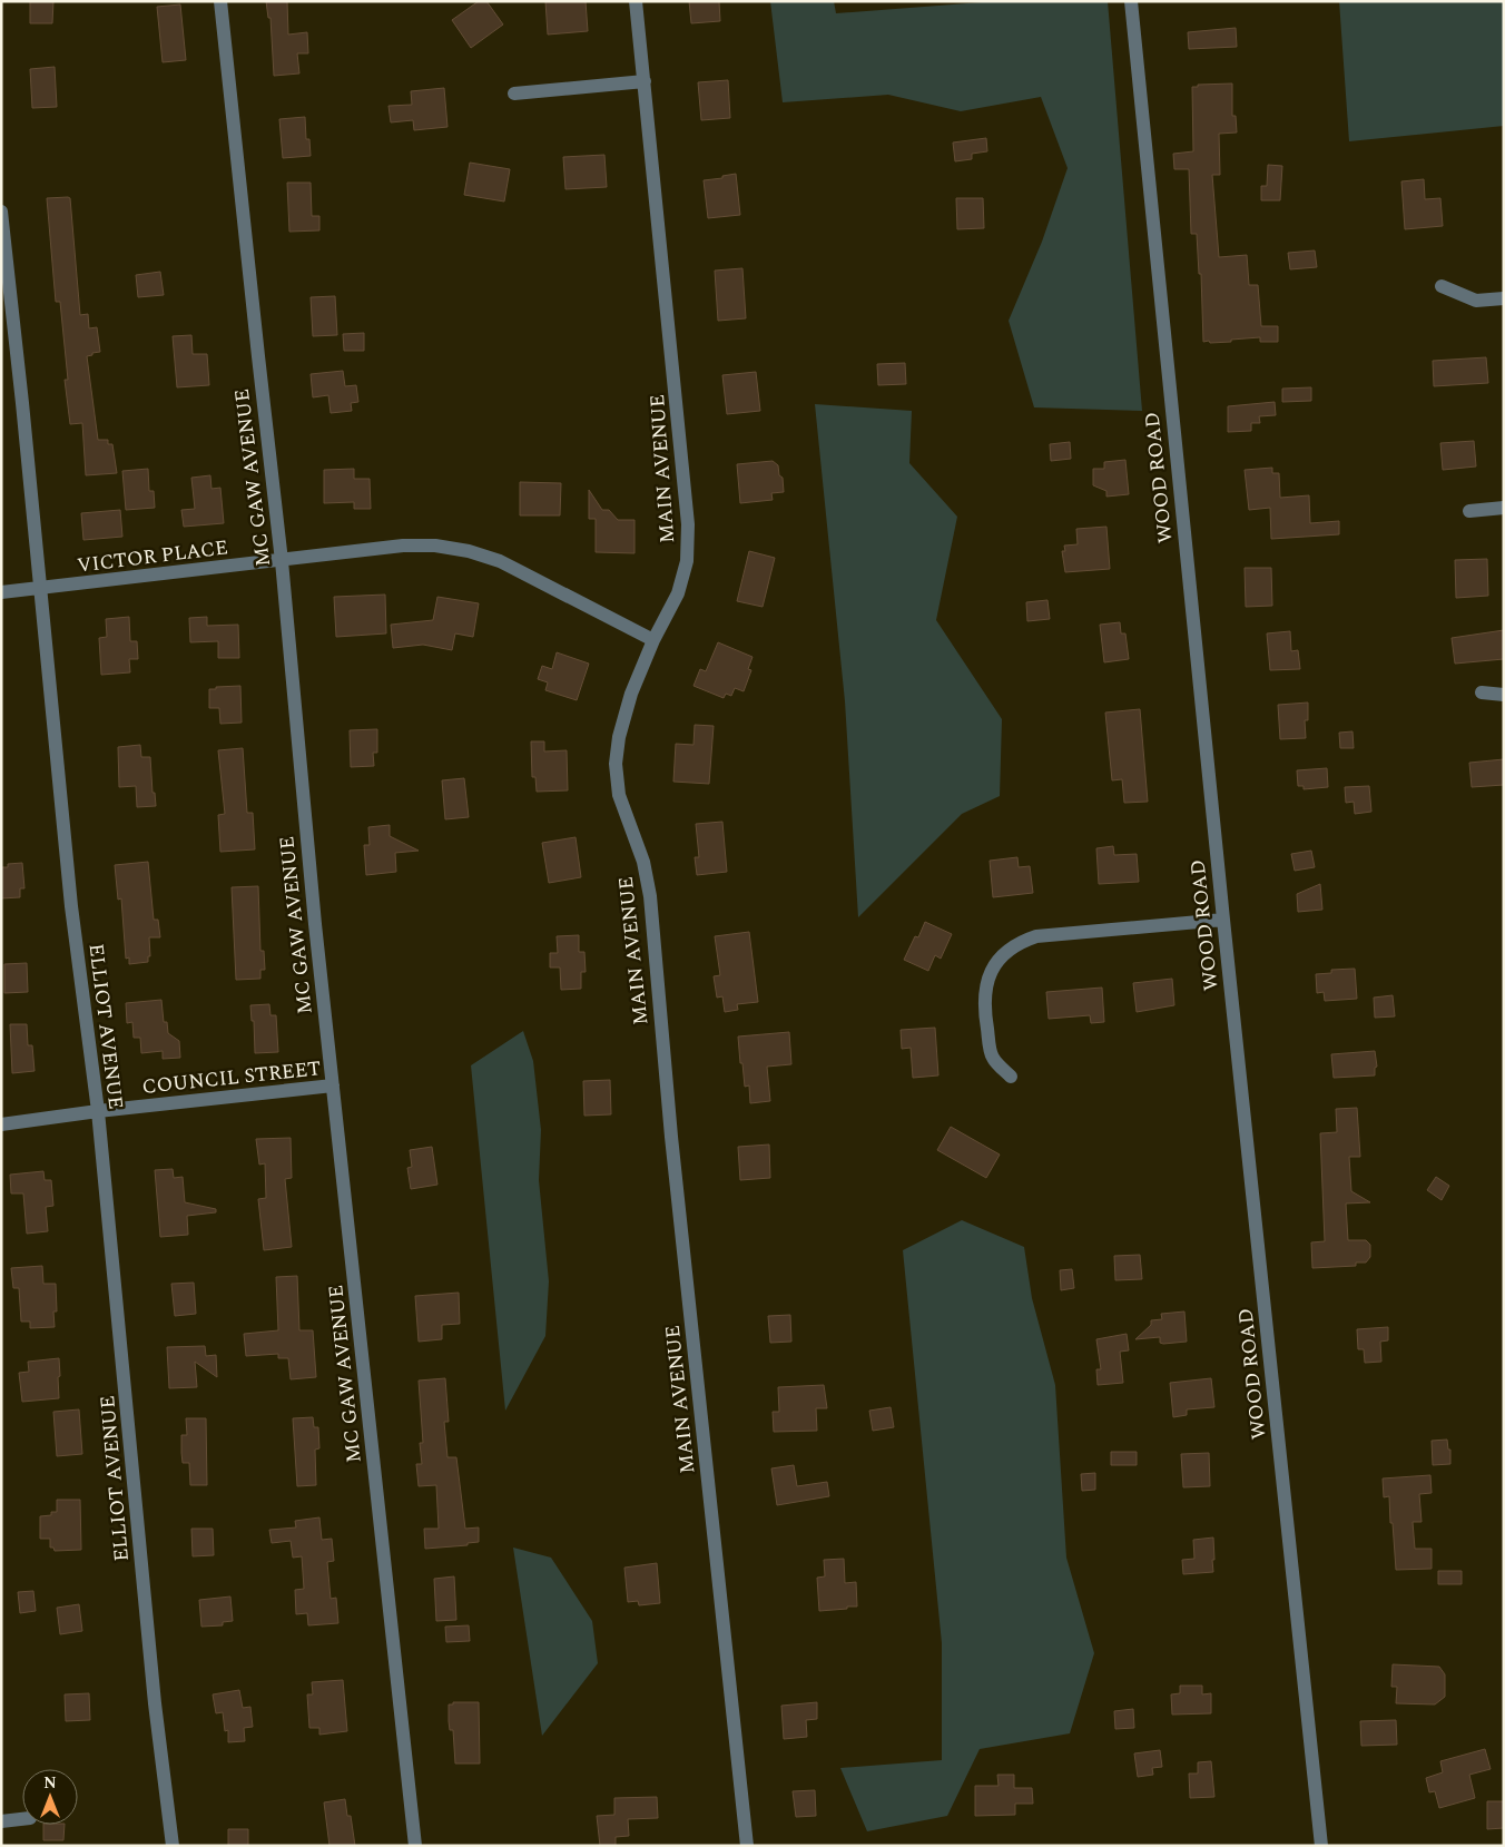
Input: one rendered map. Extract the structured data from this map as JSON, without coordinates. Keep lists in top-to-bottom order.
{
  "streets": {
    "street": [
      "MAIN AVENUE",
      "MC GAW AVENUE",
      "WOOD ROAD",
      "VICTOR PLACE",
      "ELLIOT AVENUE",
      "COUNCIL STREET"
    ]
  },
  "crossings": [
    ["MAIN AVENUE", "VICTOR PLACE"],
    ["MC GAW AVENUE", "VICTOR PLACE"],
    ["MC GAW AVENUE", "COUNCIL STREET"],
    ["VICTOR PLACE", "ELLIOT AVENUE"],
    ["ELLIOT AVENUE", "COUNCIL STREET"]
  ],
  "north": "top"
}
